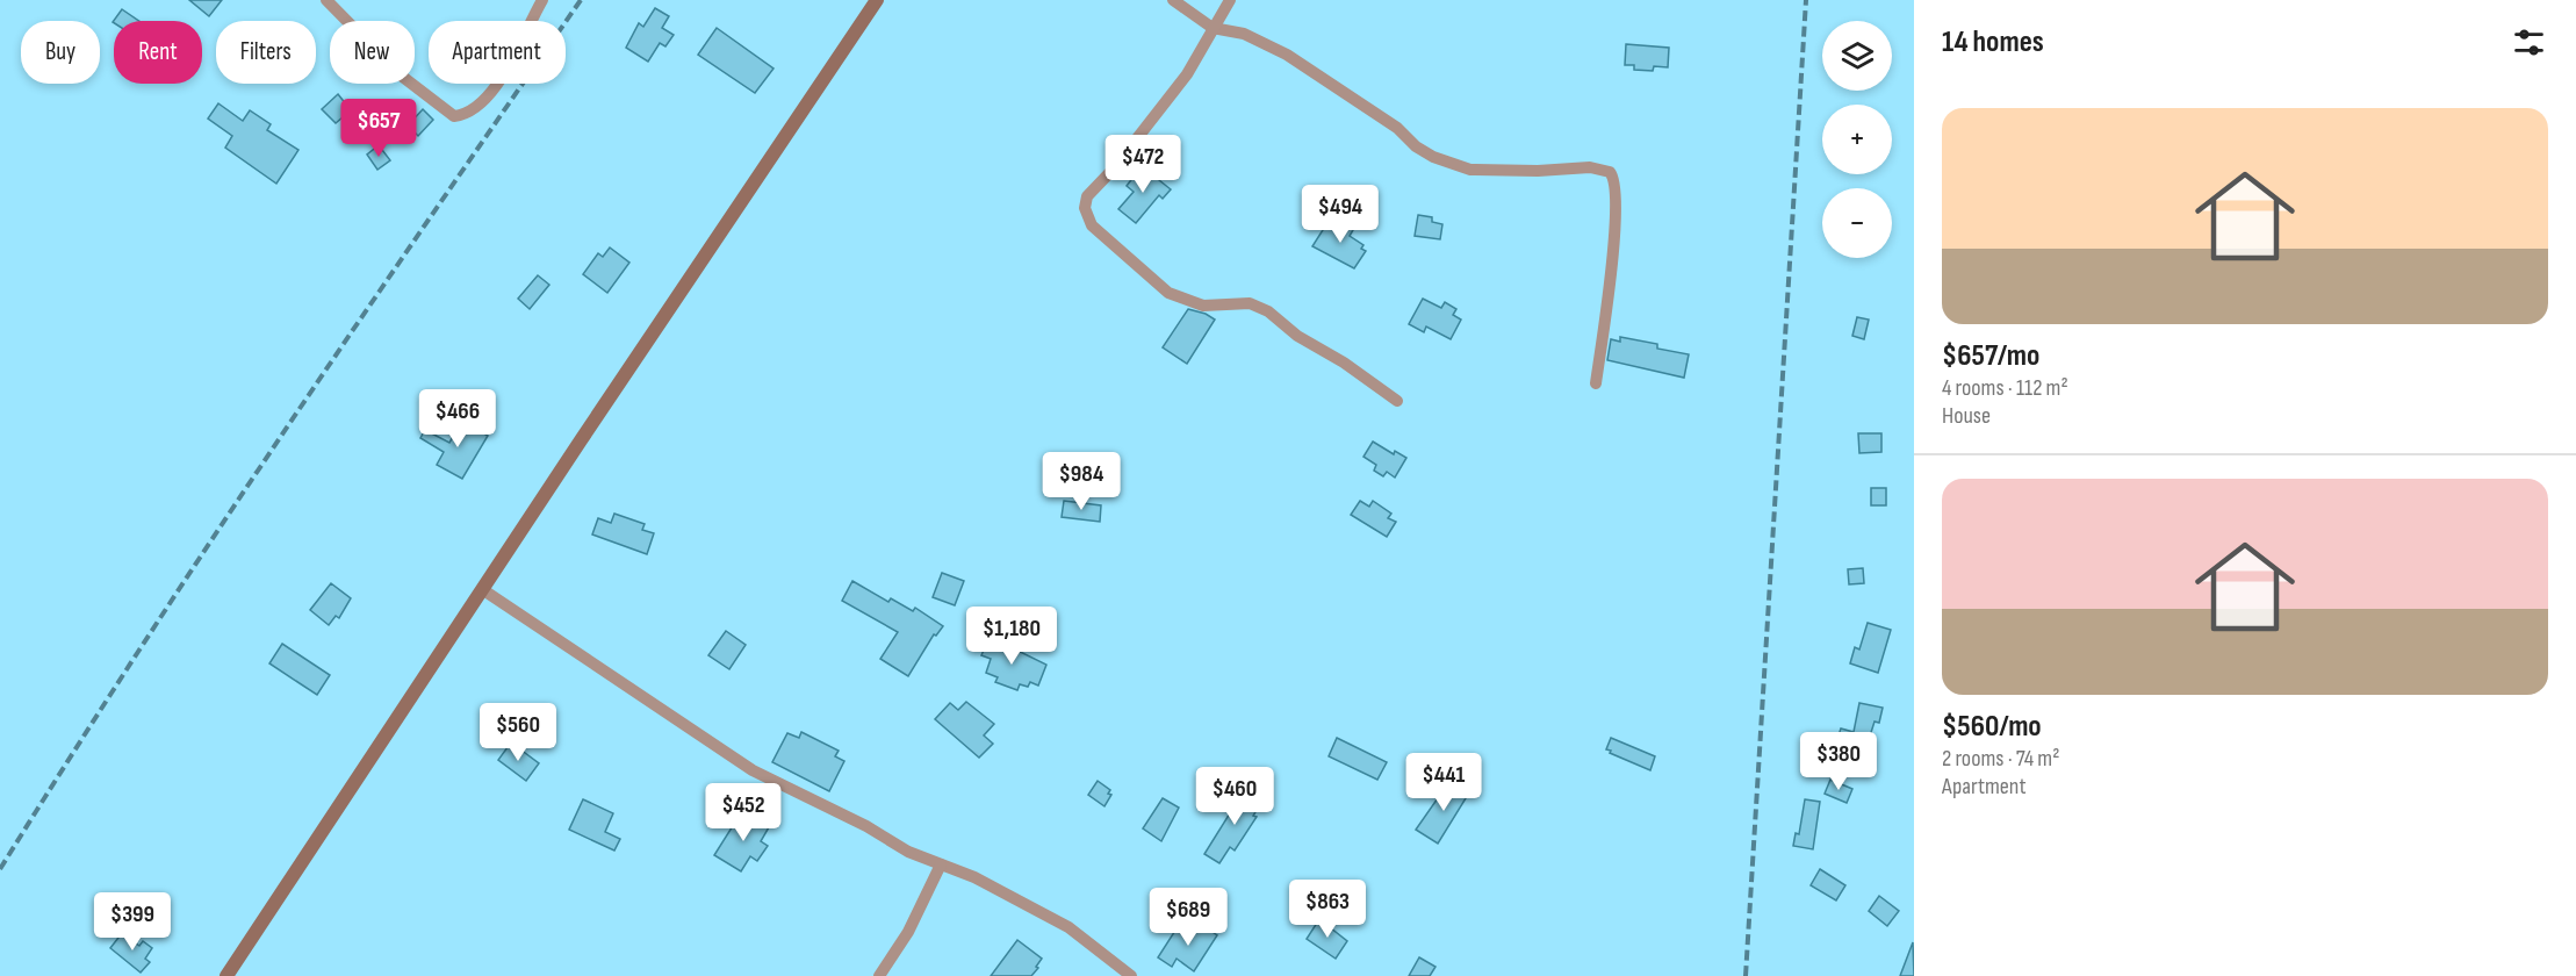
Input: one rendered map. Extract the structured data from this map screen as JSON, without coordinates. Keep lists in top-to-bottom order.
{
  "page": {
    "heading": "14 homes",
    "map_buttons": ["+", "−"],
    "chip": [
      "Buy",
      "Rent",
      "Filters",
      "New",
      "Apartment"
    ],
    "list": [
      {
        "name": "$657/mo",
        "note": "4 rooms · 112 m² · House"
      },
      {
        "name": "$560/mo",
        "note": "2 rooms · 74 m² · Apartment"
      }
    ],
    "price": [
      "$657",
      "$472",
      "$494",
      "$466",
      "$984",
      "$1,180",
      "$560",
      "$380",
      "$441",
      "$460",
      "$452",
      "$863",
      "$689",
      "$399"
    ]
  }
}
